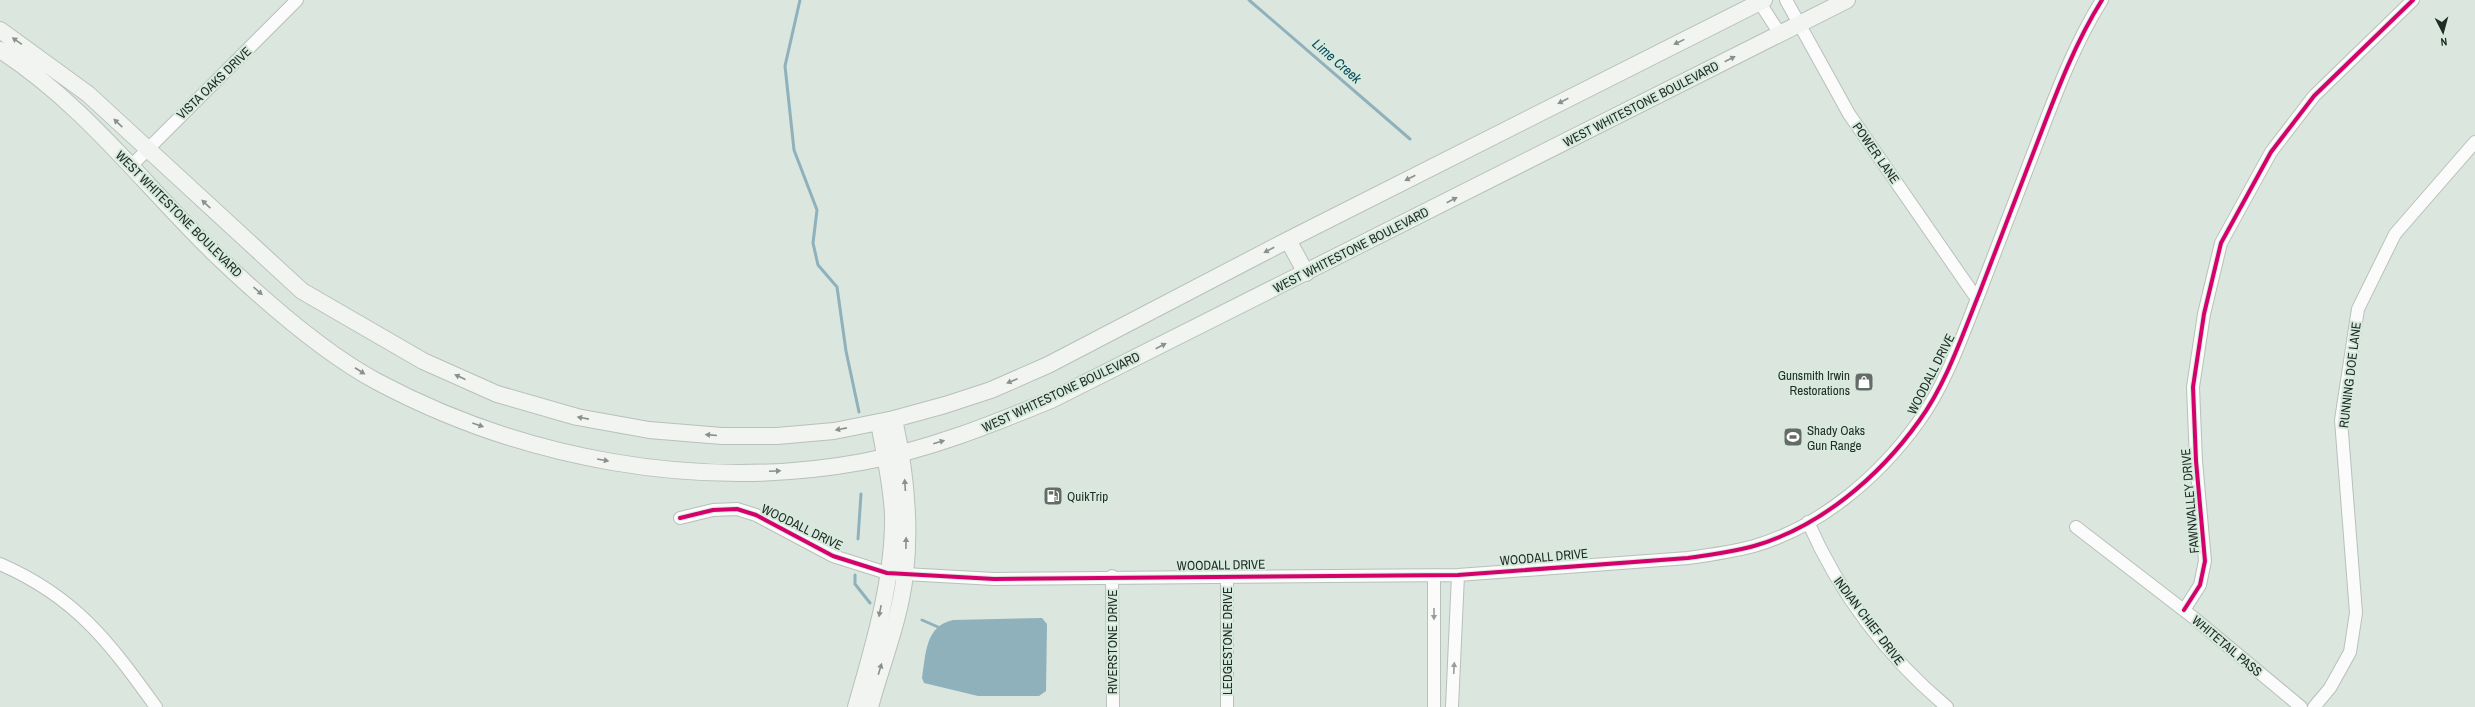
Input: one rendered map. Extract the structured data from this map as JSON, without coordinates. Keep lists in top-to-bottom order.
{
  "streets": {
    "main road": ["WEST WHITESTONE BOULEVARD"],
    "street": [
      "VISTA OAKS DRIVE",
      "POWER LANE",
      "WOODALL DRIVE",
      "RUNNING DOE LANE",
      "FAWNVALLEY DRIVE",
      "INDIAN CHIEF DRIVE",
      "LEDGESTONE DRIVE",
      "RIVERSTONE DRIVE",
      "WHITETAIL PASS"
    ]
  },
  "crossings": [
    ["VISTA OAKS DRIVE", "WEST WHITESTONE BOULEVARD"],
    ["WEST WHITESTONE BOULEVARD", "POWER LANE"],
    ["POWER LANE", "WOODALL DRIVE"],
    ["WOODALL DRIVE", "INDIAN CHIEF DRIVE"],
    ["WOODALL DRIVE", "LEDGESTONE DRIVE"],
    ["WOODALL DRIVE", "RIVERSTONE DRIVE"],
    ["FAWNVALLEY DRIVE", "WHITETAIL PASS"]
  ],
  "water": ["Lime Creek"],
  "places": {
    "shop": ["Gunsmith Irwin Restorations"],
    "sports": ["Shady Oaks Gun Range"],
    "fuel station": ["QuikTrip"]
  },
  "north": "bottom"
}
